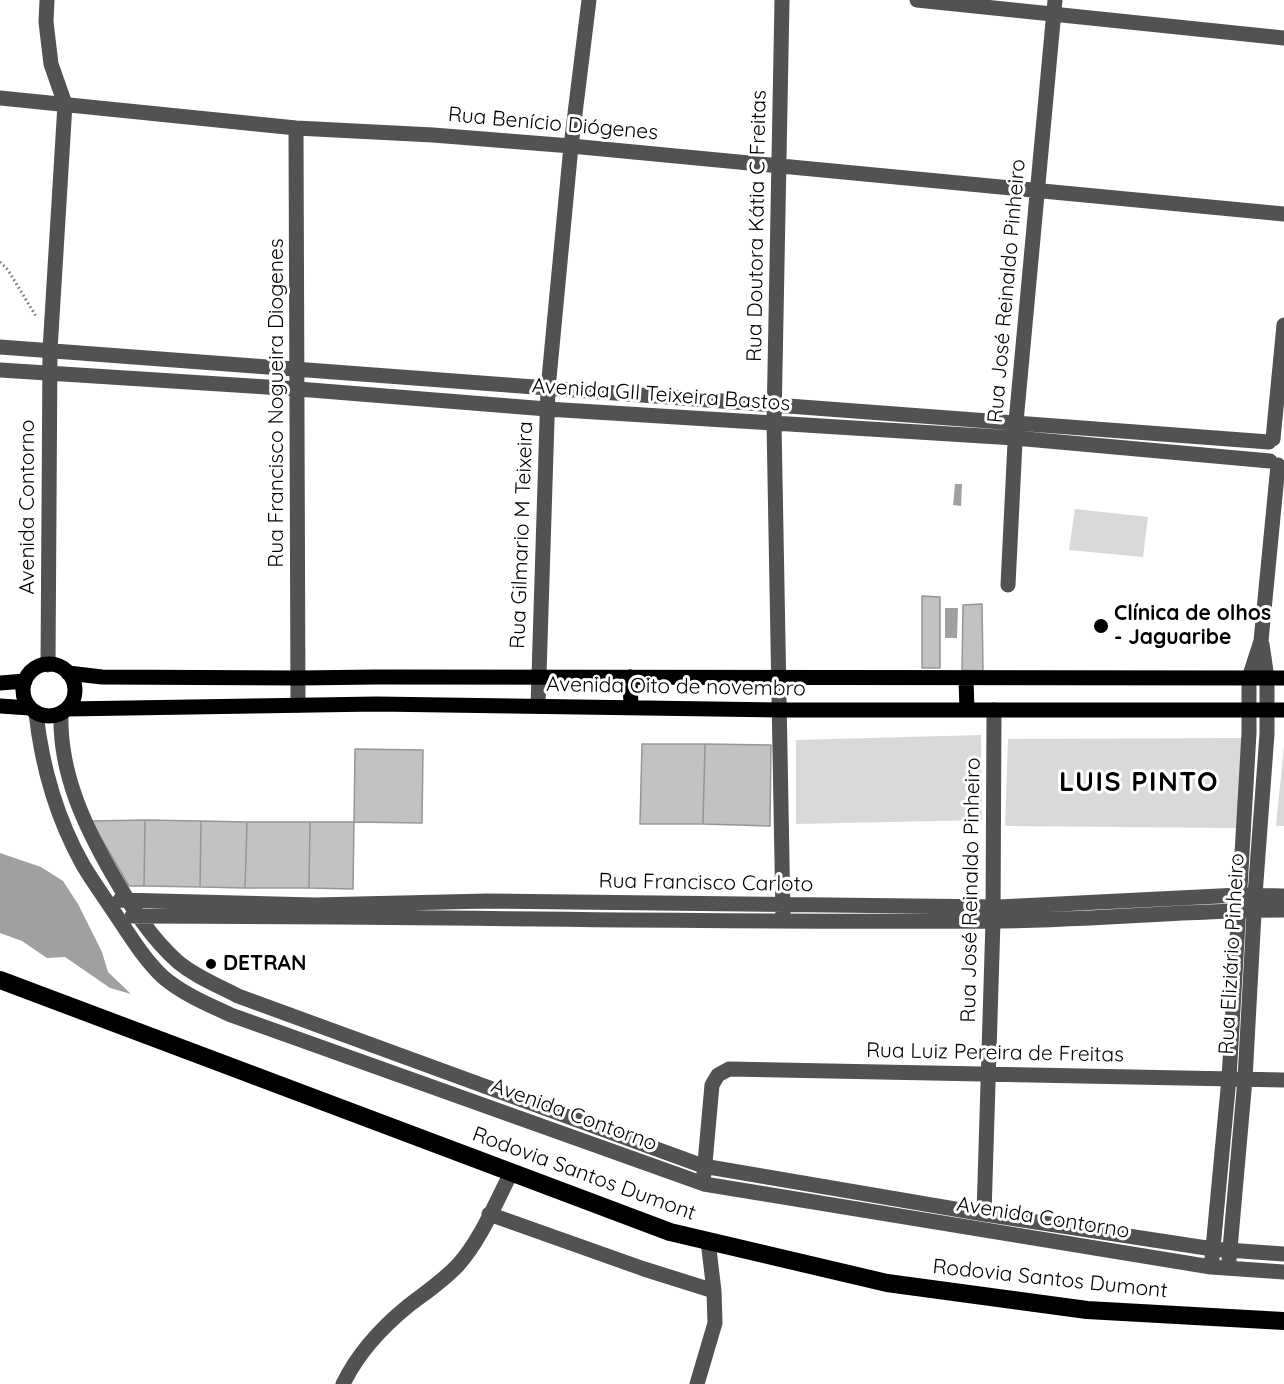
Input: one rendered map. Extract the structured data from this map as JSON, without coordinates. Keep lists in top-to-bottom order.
{
  "streets": {
    "highway": ["Rodovia Santos Dumont"],
    "main road": ["Avenida Oito de novembro"],
    "street": [
      "Rua Benício Diógenes",
      "Rua Doutora Kátia C Freitas",
      "Rua José Reinaldo Pinheiro",
      "Avenida GIl Teixeira Bastos",
      "Rua Francisco Nogueira Diogenes",
      "Avenida Contorno",
      "Rua Gilmario M Teixeira",
      "Rua Francisco Carloto",
      "Rua Eliziário Pinheiro",
      "Rua Luiz Pereira de Freitas"
    ]
  },
  "crossings": [
    ["Rua Benício Diógenes", "Rua Doutora Kátia C Freitas"],
    ["Rua Benício Diógenes", "Rua José Reinaldo Pinheiro"],
    ["Rua Benício Diógenes", "Rua Francisco Nogueira Diogenes"],
    ["Rua Benício Diógenes", "Avenida Contorno"],
    ["Rua Benício Diógenes", "Rua Gilmario M Teixeira"],
    ["Rua Doutora Kátia C Freitas", "Avenida GIl Teixeira Bastos"],
    ["Rua Doutora Kátia C Freitas", "Avenida Oito de novembro"],
    ["Rua Doutora Kátia C Freitas", "Rua Francisco Carloto"],
    ["Rua José Reinaldo Pinheiro", "Avenida GIl Teixeira Bastos"],
    ["Rua José Reinaldo Pinheiro", "Avenida Contorno"],
    ["Rua José Reinaldo Pinheiro", "Avenida Oito de novembro"],
    ["Rua José Reinaldo Pinheiro", "Rua Francisco Carloto"],
    ["Rua José Reinaldo Pinheiro", "Rua Luiz Pereira de Freitas"],
    ["Avenida GIl Teixeira Bastos", "Rua Francisco Nogueira Diogenes"],
    ["Avenida GIl Teixeira Bastos", "Avenida Contorno"],
    ["Avenida GIl Teixeira Bastos", "Rua Gilmario M Teixeira"],
    ["Avenida GIl Teixeira Bastos", "Rua Eliziário Pinheiro"],
    ["Rua Francisco Nogueira Diogenes", "Avenida Oito de novembro"],
    ["Avenida Contorno", "Avenida Oito de novembro"],
    ["Avenida Contorno", "Rua Francisco Carloto"],
    ["Avenida Contorno", "Rua Eliziário Pinheiro"],
    ["Avenida Contorno", "Rua Luiz Pereira de Freitas"],
    ["Rua Gilmario M Teixeira", "Avenida Oito de novembro"],
    ["Avenida Oito de novembro", "Rua Eliziário Pinheiro"],
    ["Rua Francisco Carloto", "Rua Eliziário Pinheiro"],
    ["Rua Eliziário Pinheiro", "Rua Luiz Pereira de Freitas"]
  ],
  "districts": ["LUIS PINTO"],
  "places": ["Clínica de olhos - Jaguaribe", "DETRAN"]
}
